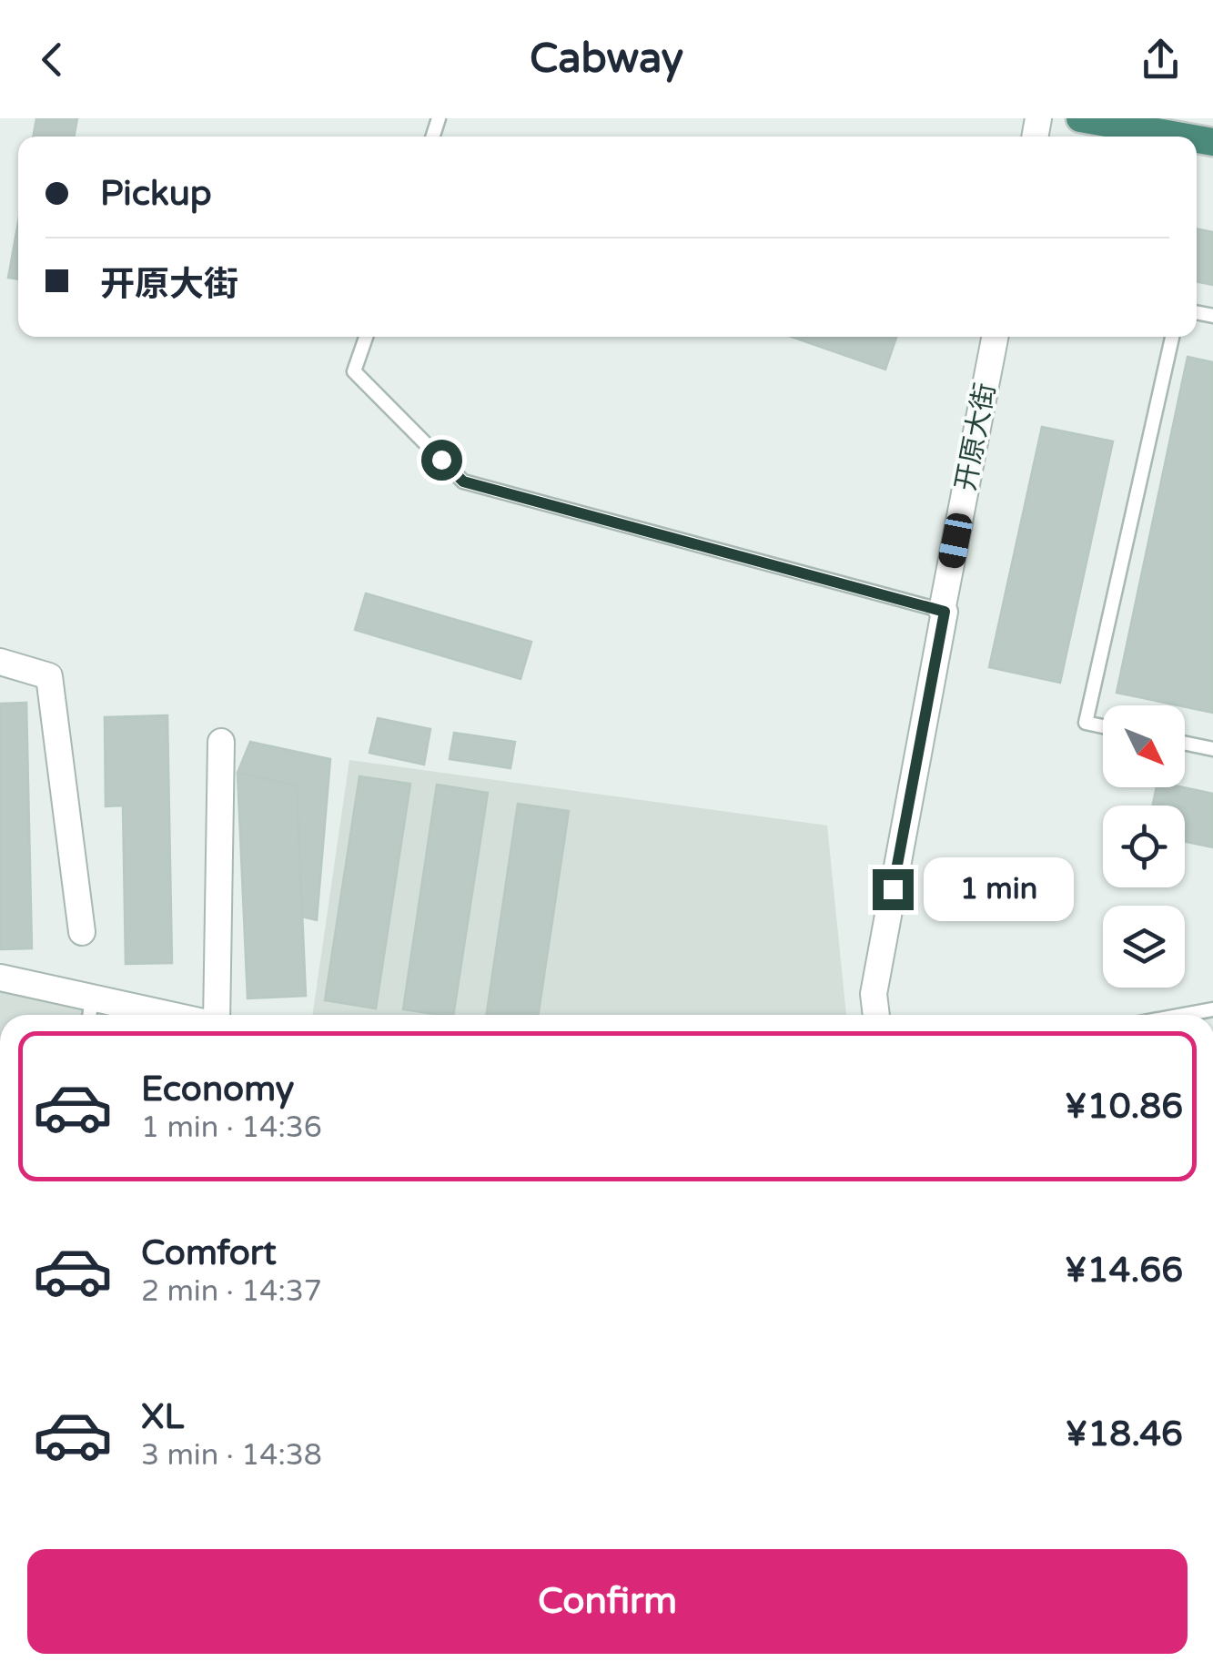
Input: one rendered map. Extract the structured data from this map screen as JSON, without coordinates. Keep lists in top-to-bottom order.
{
  "streets": {
    "street": ["开原大街"]
  },
  "north": "bottom right",
  "page": {
    "header": "Cabway",
    "banner": ["Pickup", "开原大街"],
    "bubble": "1 min",
    "list": [
      {
        "name": "Economy",
        "note": "1 min · 14:36",
        "value": "¥10.86"
      },
      {
        "name": "Comfort",
        "note": "2 min · 14:37",
        "value": "¥14.66"
      },
      {
        "name": "XL",
        "note": "3 min · 14:38",
        "value": "¥18.46"
      }
    ],
    "buttons": "Confirm"
  }
}
